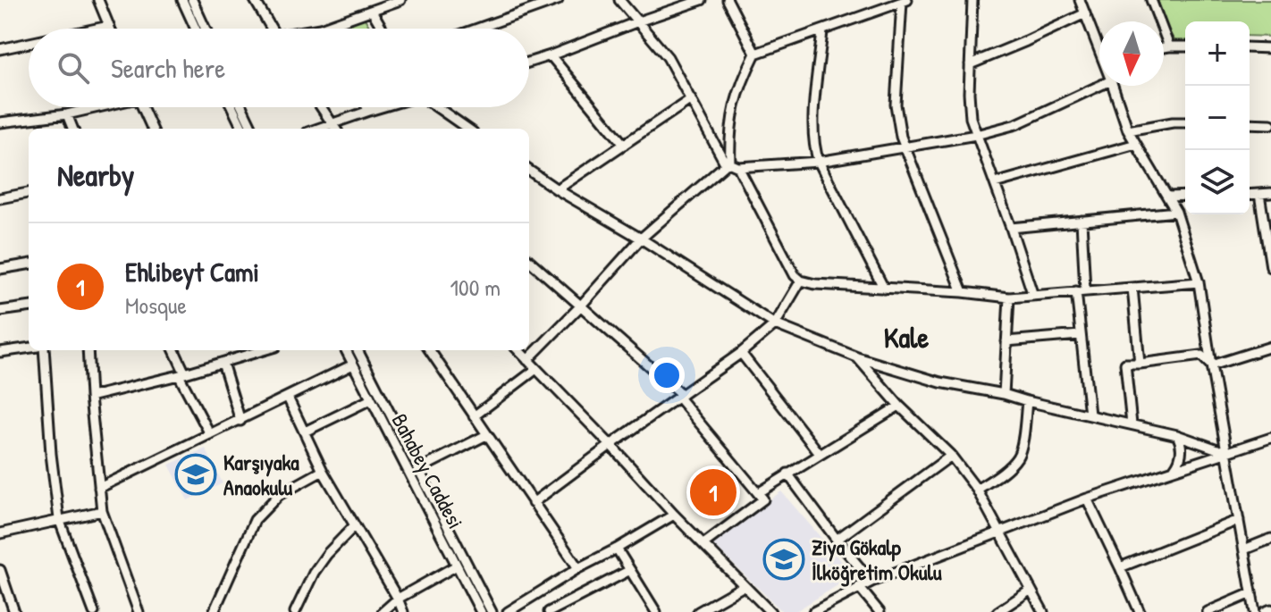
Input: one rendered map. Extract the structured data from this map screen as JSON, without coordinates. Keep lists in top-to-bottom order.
{
  "streets": {
    "street": ["Bahabey Caddesi"]
  },
  "districts": ["Kale"],
  "places": {
    "school or university": ["Karşıyaka Anaokulu", "Ziya Gökalp İlköğretim Okulu"]
  },
  "north": "bottom",
  "page": {
    "map_buttons": ["+", "−"],
    "search": "Search here",
    "heading": "Nearby",
    "list": [
      {
        "mark": "1",
        "name": "Ehlibeyt Cami",
        "note": "Mosque",
        "value": "100 m"
      }
    ],
    "pins": "1"
  }
}
